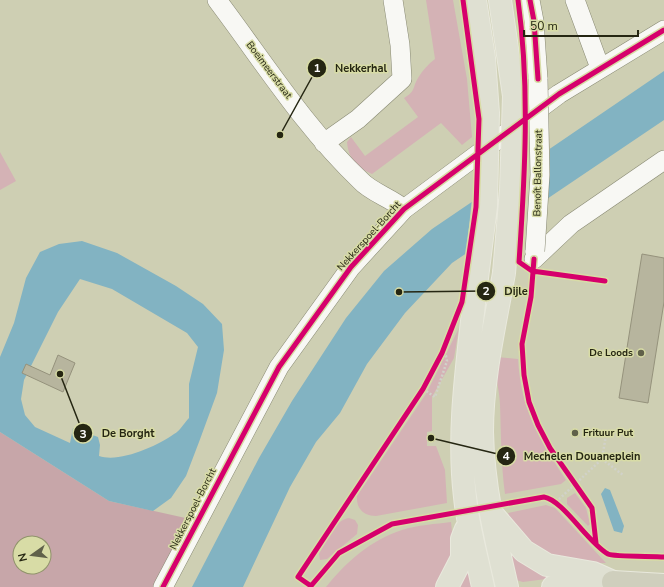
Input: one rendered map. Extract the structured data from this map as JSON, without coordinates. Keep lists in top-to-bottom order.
{
  "streets": {
    "street": ["Boeimeerstraat", "Benoît Ballonstraat", "Nekkerspoel-Borcht"]
  },
  "crossings": [
    ["Boeimeerstraat", "Nekkerspoel-Borcht"]
  ],
  "places": [
    "Nekkerhal",
    "Dijle",
    "De Loods",
    "De Borght",
    "Frituur Put",
    "Mechelen Douaneplein"
  ],
  "scale_bar": "50 m",
  "north": "left"
}
